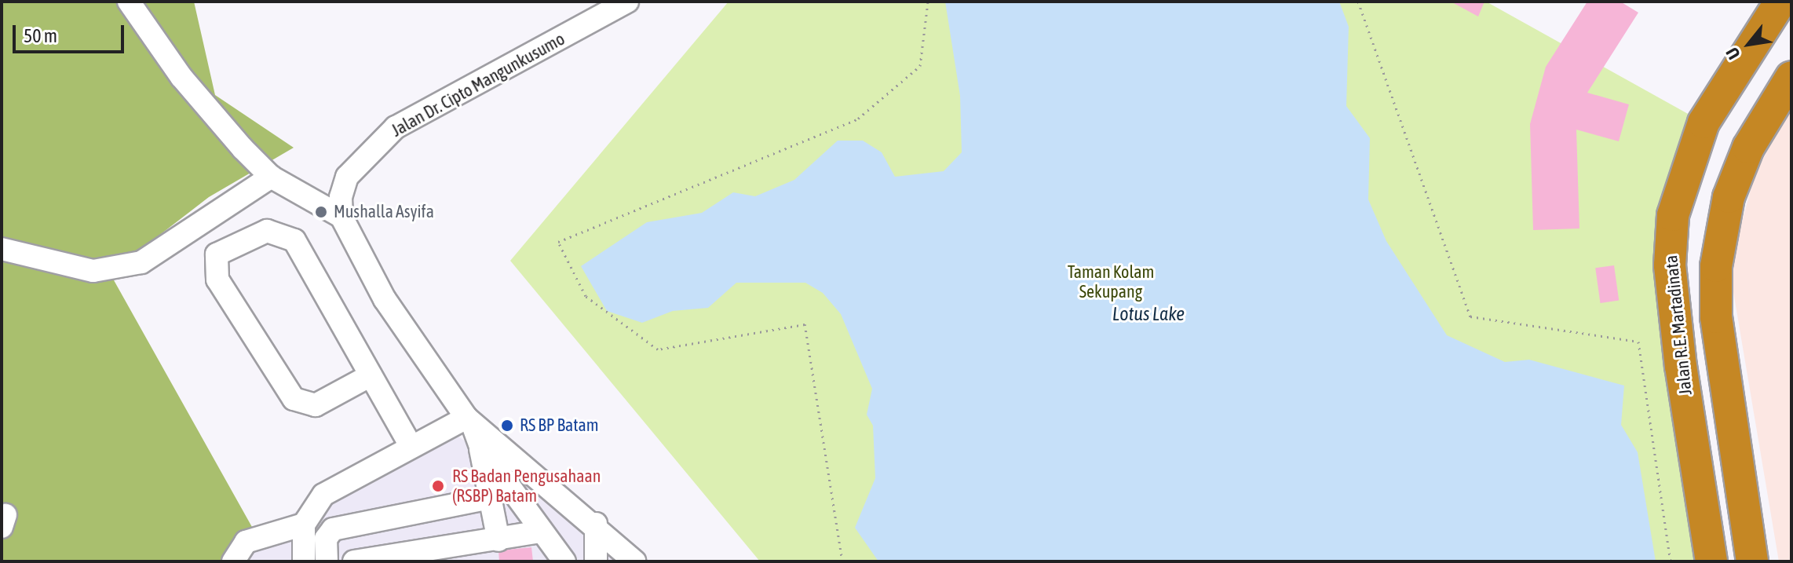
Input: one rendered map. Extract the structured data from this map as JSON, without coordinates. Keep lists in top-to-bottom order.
{
  "streets": {
    "highway": ["Jalan R.E. Martadinata"],
    "street": ["Jalan Dr. Cipto Mangunkusumo"]
  },
  "water": ["Lotus Lake"],
  "parks": ["Taman Kolam Sekupang"],
  "places": ["Mushalla Asyifa", "RS BP Batam", "RS Badan Pengusahaan (RSBP) Batam"],
  "scale_bar": "50 m",
  "north": "bottom left"
}
